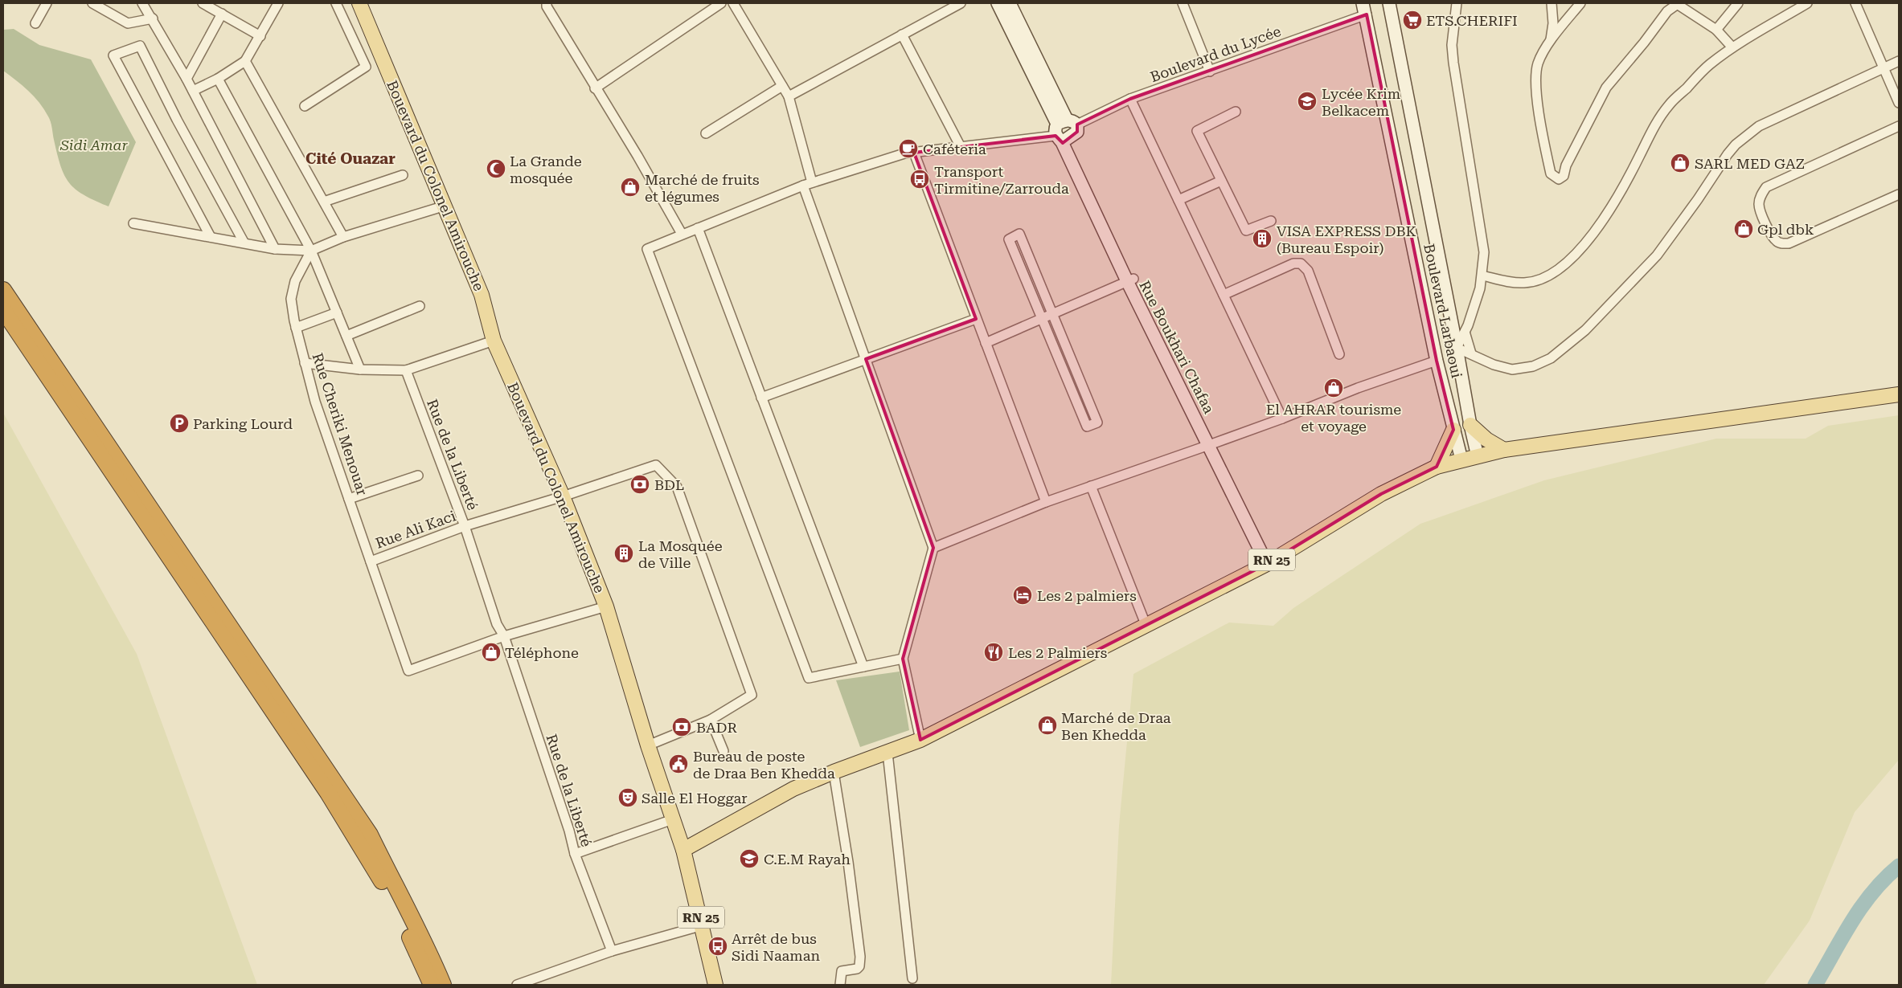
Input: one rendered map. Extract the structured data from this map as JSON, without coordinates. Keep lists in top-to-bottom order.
{
  "streets": {
    "main road": [
      "Bouevard du Colonel Amirouche",
      "Boulevard Larbaoui",
      "Rue Boukhari Chafaa",
      "RN 25"
    ],
    "street": [
      "Boulevard du Lycée",
      "Rue Cheriki Menouar",
      "Rue de la Liberté",
      "Rue Ali Kaci"
    ]
  },
  "crossings": [
    ["Boulevard du Lycée", "Boulevard Larbaoui"],
    ["Boulevard du Lycée", "Rue Boukhari Chafaa"],
    ["Bouevard du Colonel Amirouche", "Rue Ali Kaci"],
    ["Bouevard du Colonel Amirouche", "RN 25"],
    ["Boulevard Larbaoui", "RN 25"],
    ["Rue Boukhari Chafaa", "RN 25"],
    ["Rue Cheriki Menouar", "Rue de la Liberté"],
    ["Rue Cheriki Menouar", "Rue Ali Kaci"],
    ["Rue de la Liberté", "Rue Ali Kaci"]
  ],
  "districts": ["Cité Ouazar"],
  "parks": ["Sidi Amar"],
  "places": {
    "supermarket": ["ETS.CHERIFI"],
    "school or university": ["Lycée Krim Belkacem", "C.E.M Rayah"],
    "cafe": ["Caféteria"],
    "shop": [
      "SARL MED GAZ",
      "Marché de fruits et légumes",
      "Gpl dbk",
      "El AHRAR tourisme et voyage",
      "Téléphone",
      "Marché de Draa Ben Khedda"
    ],
    "mosque": ["La Grande mosquée"],
    "bus stop": ["Transport Tirmitine/Zarrouda", "Arrêt de bus Sidi Naaman"],
    "building": ["VISA EXPRESS DBK (Bureau Espoir)", "La Mosquée de Ville"],
    "parking": ["Parking Lourd"],
    "bank": ["BDL", "BADR"],
    "hotel": ["Les 2 palmiers"],
    "restaurant": ["Les 2 Palmiers"],
    "public building": ["Bureau de poste de Draa Ben Khedda"],
    "theatre": ["Salle El Hoggar"]
  }
}
